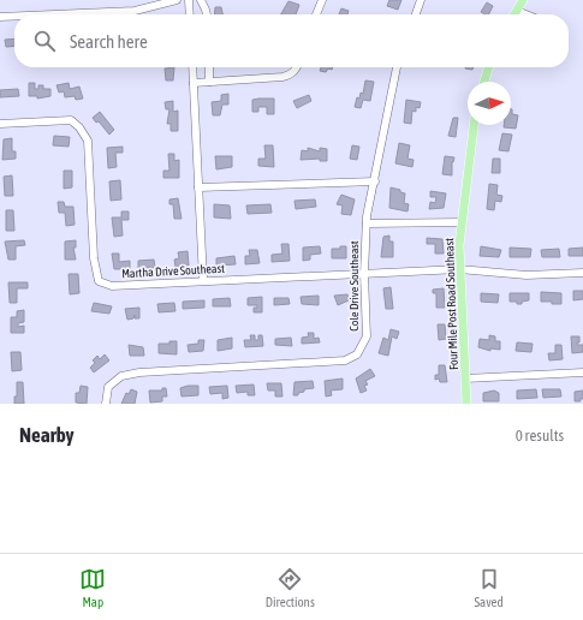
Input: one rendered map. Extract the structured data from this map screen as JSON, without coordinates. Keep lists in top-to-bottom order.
{
  "streets": {
    "main road": ["Four Mile Post Road Southeast"],
    "street": ["Martha Drive Southeast", "Cole Drive Southeast"]
  },
  "crossings": [
    ["Martha Drive Southeast", "Cole Drive Southeast"],
    ["Martha Drive Southeast", "Four Mile Post Road Southeast"]
  ],
  "north": "right",
  "page": {
    "search": "Search here",
    "heading": ["Nearby", "0 results"],
    "nav": ["Map", "Directions", "Saved"]
  }
}
